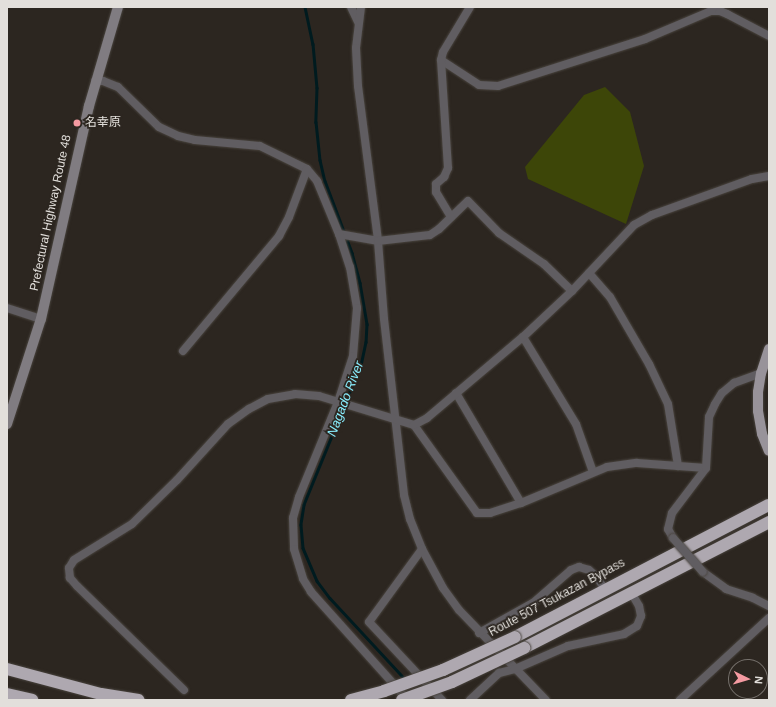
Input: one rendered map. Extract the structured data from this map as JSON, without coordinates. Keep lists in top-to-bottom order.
{
  "streets": {
    "highway": ["Route 507 Tsukazan Bypass"],
    "main road": ["Prefectural Highway Route 48"]
  },
  "water": ["Nagado River"],
  "places": ["名幸原"],
  "north": "right"
}
